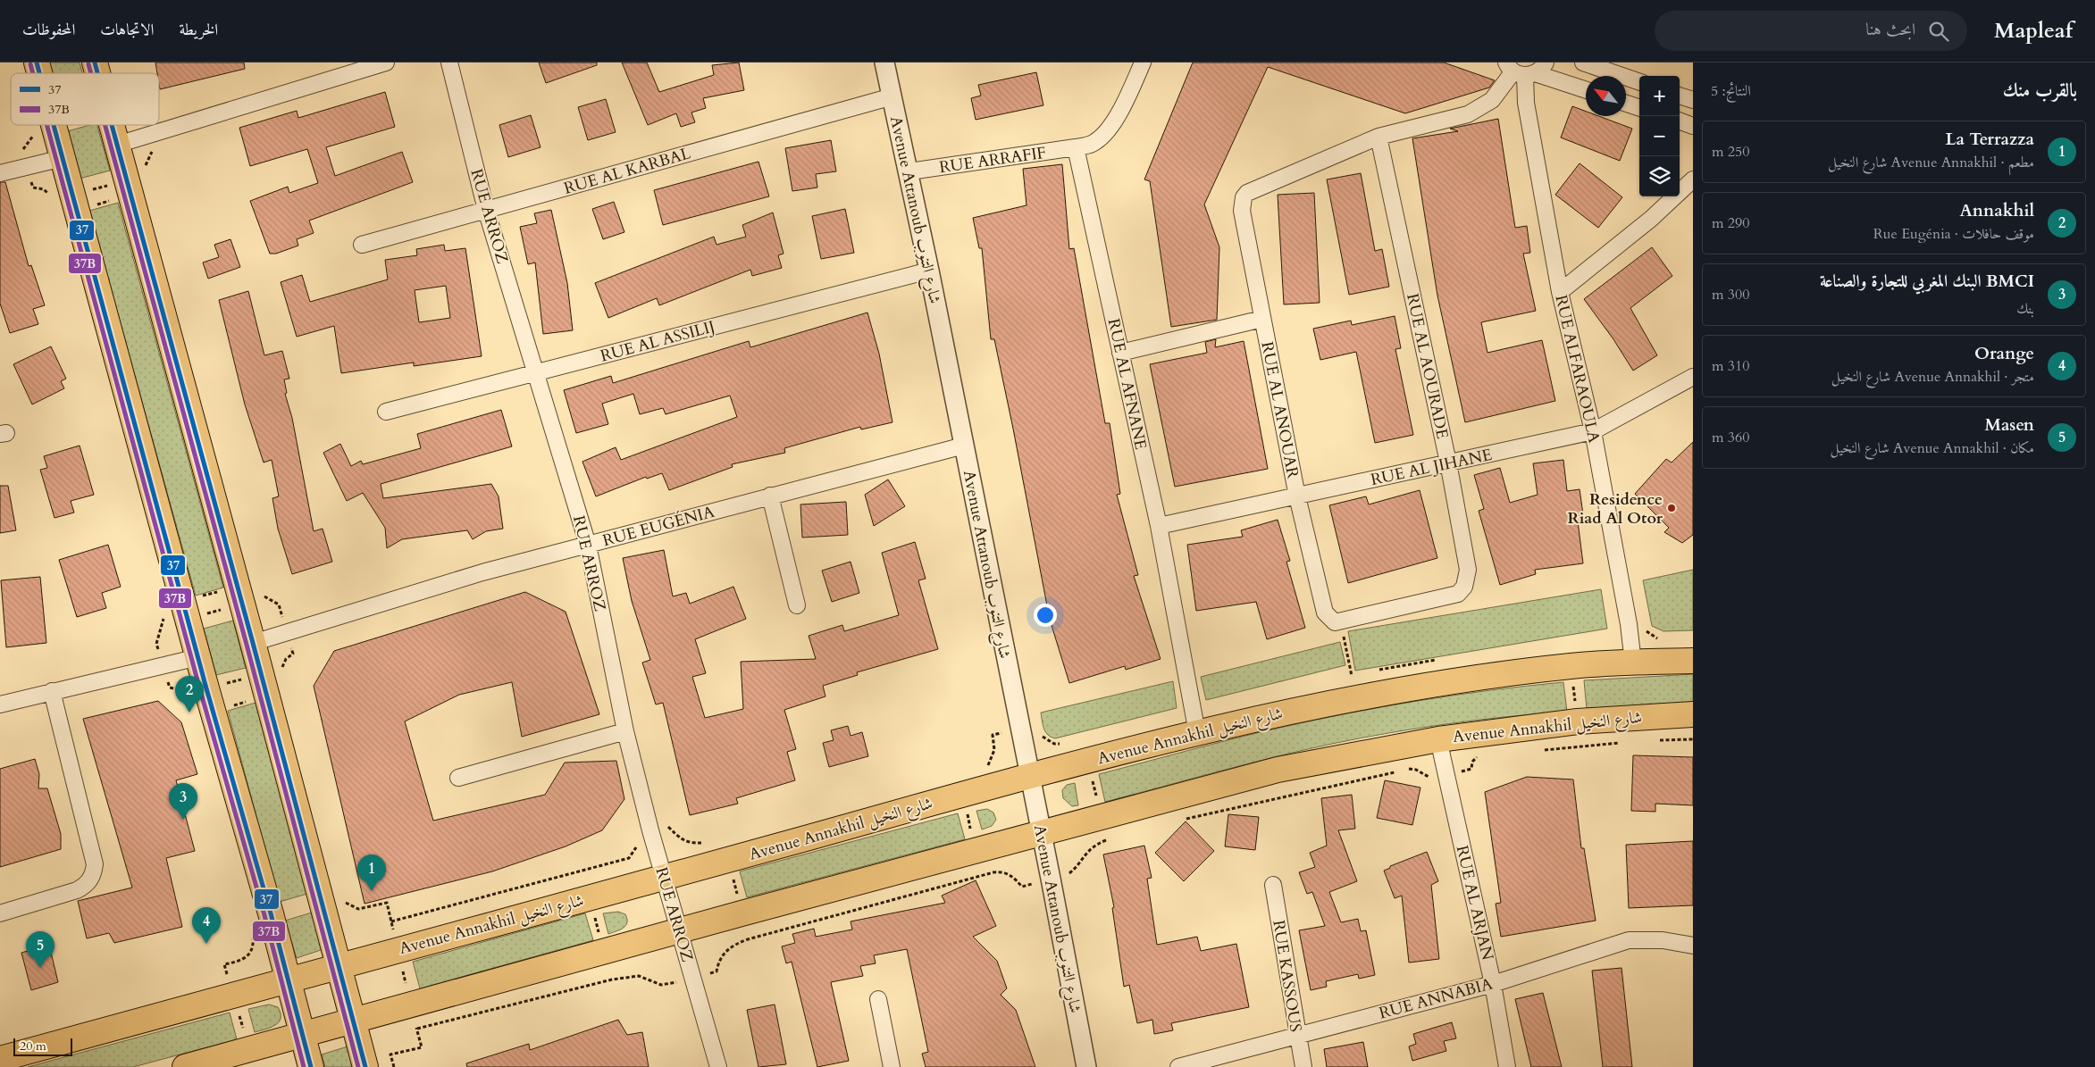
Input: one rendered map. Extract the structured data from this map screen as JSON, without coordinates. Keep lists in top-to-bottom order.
{
  "streets": {
    "main road": ["Avenue Annakhil شارع النخيل"],
    "street": [
      "RUE ARRAFIF",
      "RUE AL KARBAL",
      "Avenue Attanoub شارع التنوب",
      "RUE ARROZ",
      "RUE AL ASSILIJ",
      "RUE AL AOURADE",
      "RUE ALFARAOULA",
      "RUE AL AFNANE",
      "RUE AL ANOUAR",
      "RUE AL JIHANE",
      "RUE EUGÉNIA",
      "RUE AL ARJAN",
      "RUE KASSOUS",
      "RUE ANNABIA"
    ]
  },
  "crossings": [
    ["RUE ARRAFIF", "Avenue Attanoub شارع التنوب"],
    ["RUE ARRAFIF", "RUE AL AFNANE"],
    ["RUE AL KARBAL", "Avenue Attanoub شارع التنوب"],
    ["RUE AL KARBAL", "RUE ARROZ"],
    ["Avenue Attanoub شارع التنوب", "RUE AL ASSILIJ"],
    ["Avenue Attanoub شارع التنوب", "RUE EUGÉNIA"],
    ["Avenue Attanoub شارع التنوب", "Avenue Annakhil شارع النخيل"],
    ["RUE ARROZ", "RUE AL ASSILIJ"],
    ["RUE ARROZ", "RUE EUGÉNIA"],
    ["RUE ARROZ", "Avenue Annakhil شارع النخيل"],
    ["RUE AL AOURADE", "RUE AL ANOUAR"],
    ["RUE AL AOURADE", "RUE AL JIHANE"],
    ["RUE ALFARAOULA", "RUE AL JIHANE"],
    ["RUE ALFARAOULA", "Avenue Annakhil شارع النخيل"],
    ["RUE AL AFNANE", "RUE AL JIHANE"],
    ["RUE AL AFNANE", "Avenue Annakhil شارع النخيل"],
    ["RUE AL ANOUAR", "RUE AL JIHANE"],
    ["Avenue Annakhil شارع النخيل", "RUE AL ARJAN"],
    ["RUE AL ARJAN", "RUE ANNABIA"],
    ["RUE KASSOUS", "RUE ANNABIA"]
  ],
  "places": ["Residence Riad Al Otor"],
  "lines": ["transit line 37", "transit line 37B"],
  "legend": ["37", "37B"],
  "scale_bar": "20 m",
  "north": "top left",
  "page": {
    "header": "Mapleaf",
    "search": "ابحث هنا",
    "nav": ["الخريطة", "الاتجاهات", "المحفوظات"],
    "heading": ["بالقرب منك", "النتائج: 5"],
    "map_buttons": ["+", "−"],
    "list": [
      {
        "mark": "1",
        "name": "La Terrazza",
        "note": "مطعم · Avenue Annakhil شارع النخيل",
        "value": "250 m"
      },
      {
        "mark": "2",
        "name": "Annakhil",
        "note": "موقف حافلات · Rue Eugénia",
        "value": "290 m"
      },
      {
        "mark": "3",
        "name": "BMCI البنك المغربي للتجارة والصناعة",
        "note": "بنك",
        "value": "300 m"
      },
      {
        "mark": "4",
        "name": "Orange",
        "note": "متجر · Avenue Annakhil شارع النخيل",
        "value": "310 m"
      },
      {
        "mark": "5",
        "name": "Masen",
        "note": "مكان · Avenue Annakhil شارع النخيل",
        "value": "360 m"
      }
    ],
    "pins": [
      "2",
      "3",
      "1",
      "4",
      "5"
    ],
    "scale": "20 m"
  }
}
